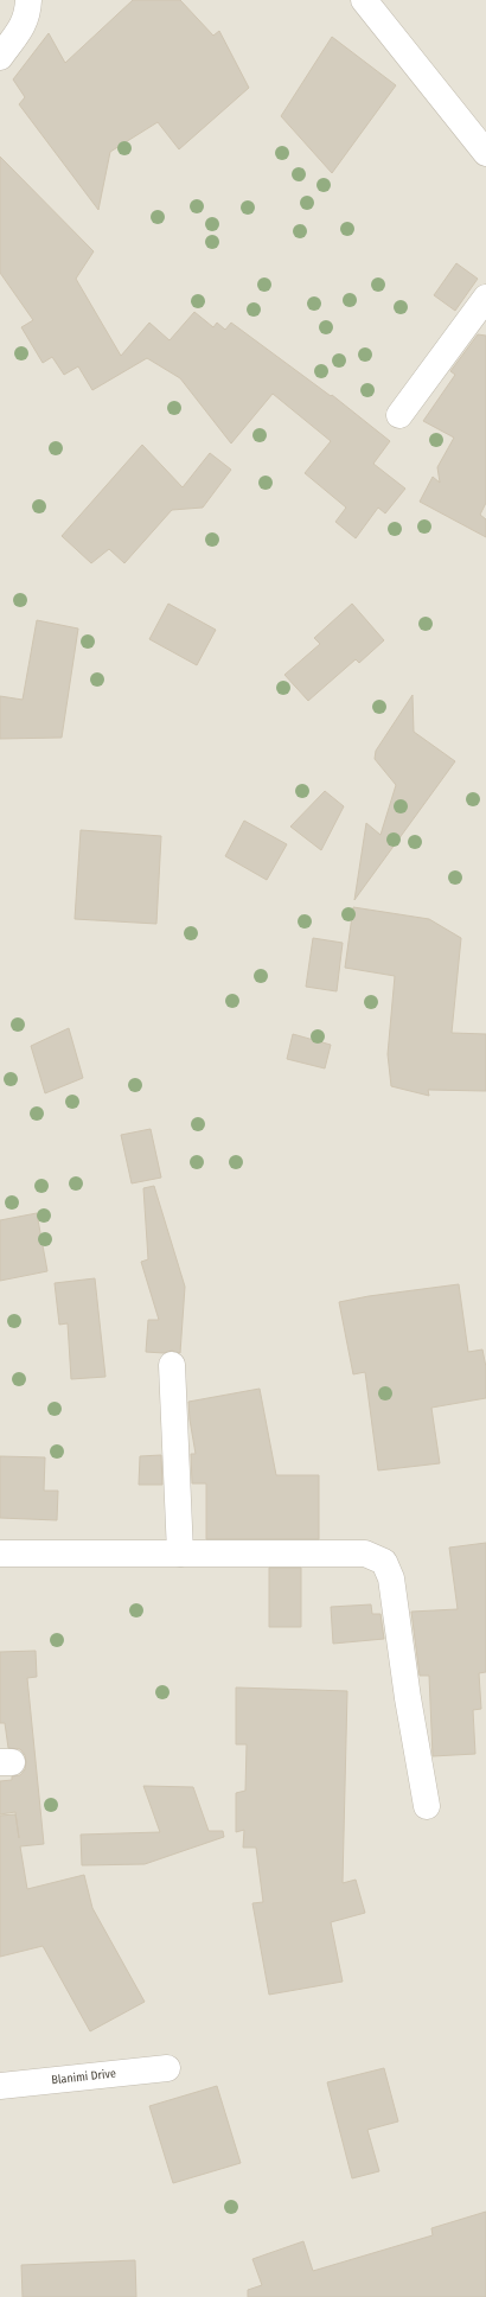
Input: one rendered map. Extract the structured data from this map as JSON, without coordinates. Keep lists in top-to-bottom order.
{
  "streets": {
    "street": ["Blanimi Drive"]
  }
}
